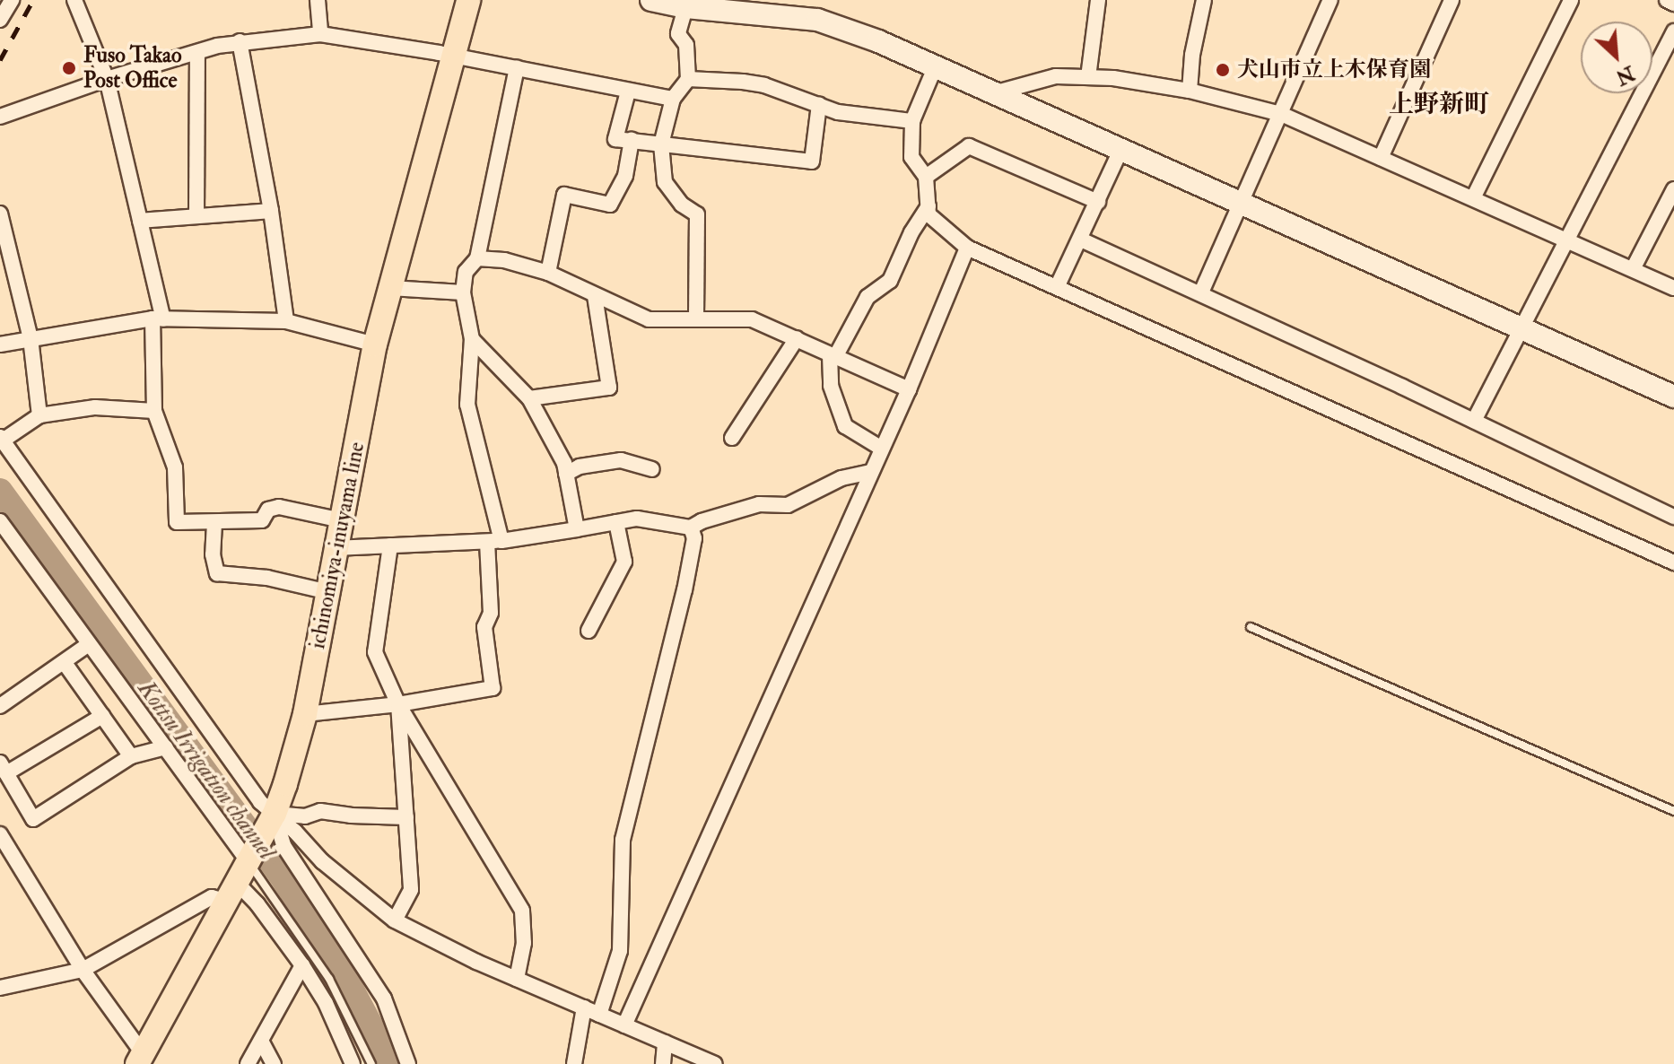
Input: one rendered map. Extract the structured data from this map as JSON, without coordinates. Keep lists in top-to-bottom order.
{
  "streets": {
    "main road": ["ichinomiya-inuyama line"]
  },
  "districts": ["上野新町"],
  "water": ["Kottsu Irrigation channel"],
  "places": ["Fuso Takao Post Office", "犬山市立上木保育園"],
  "north": "bottom right"
}
